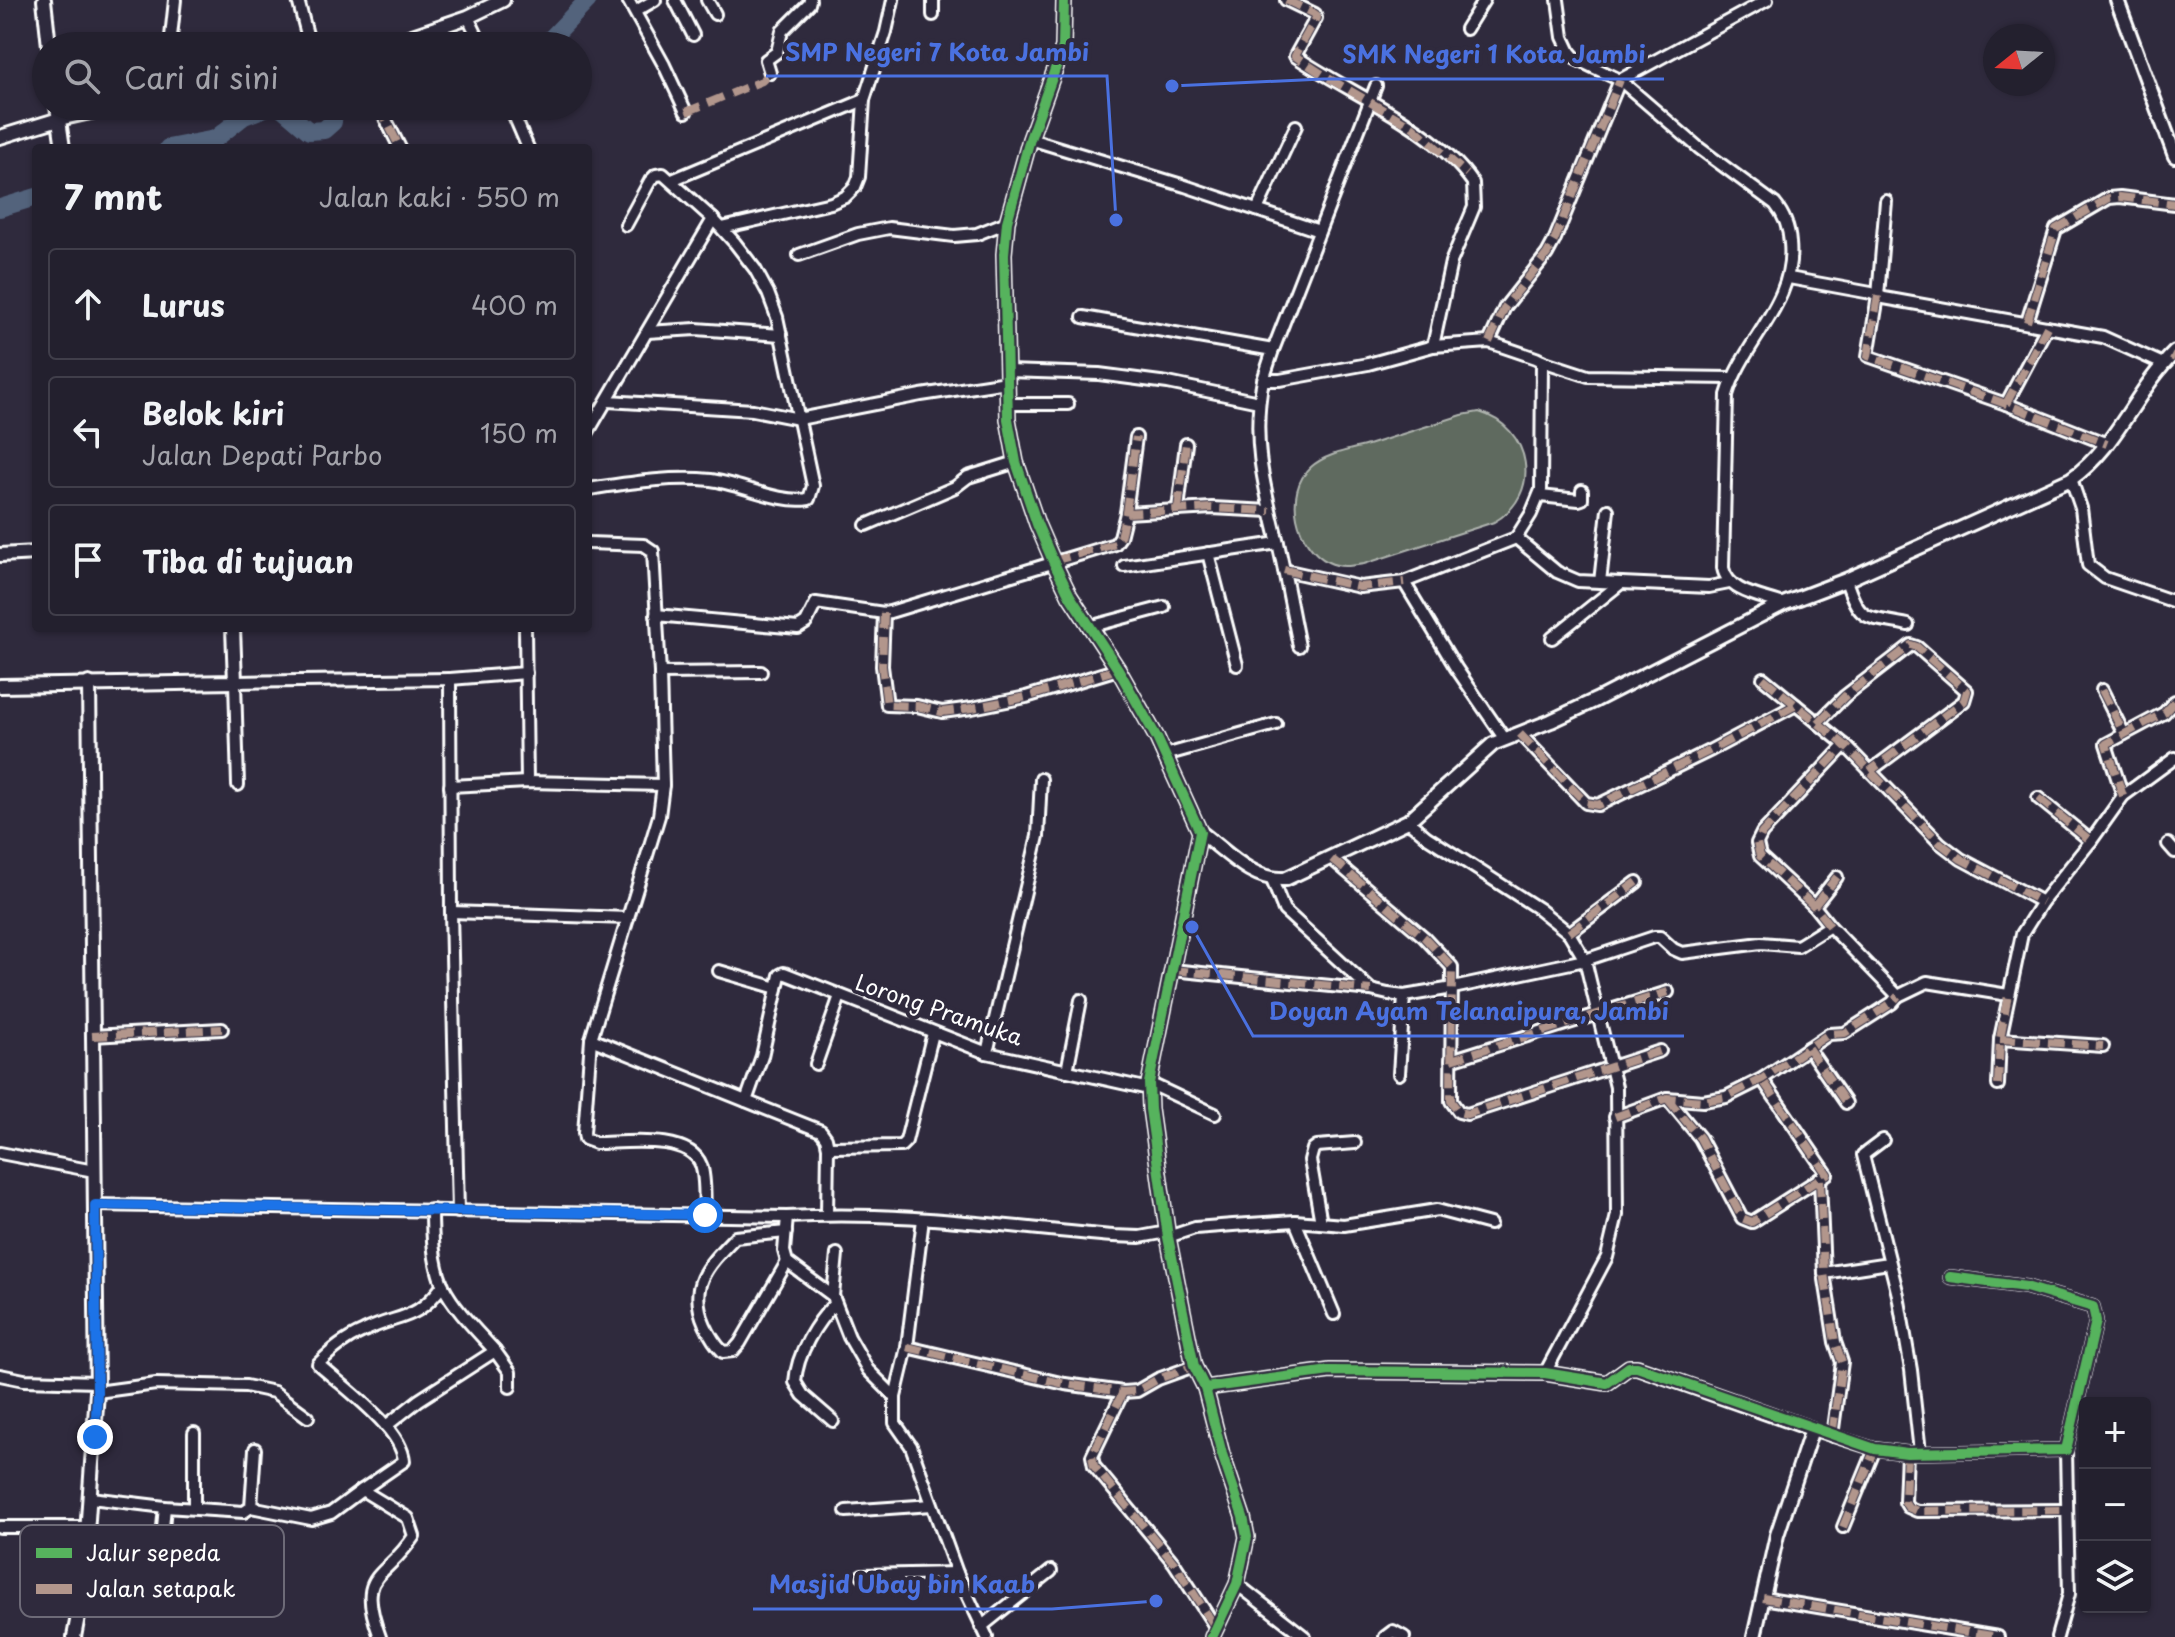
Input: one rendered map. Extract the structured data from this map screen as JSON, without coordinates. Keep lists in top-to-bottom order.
{
  "streets": {
    "street": ["Lorong Pramuka"]
  },
  "places": [
    "SMK Negeri 1 Kota Jambi",
    "SMP Negeri 7 Kota Jambi",
    "Doyan Ayam Telanaipura, Jambi",
    "Masjid Ubay bin Kaab"
  ],
  "legend": ["Jalur sepeda", "Jalan setapak"],
  "north": "left",
  "page": {
    "search": "Cari di sini",
    "heading": ["7 mnt", "Jalan kaki · 550 m"],
    "list": [
      ["Lurus", "400 m"],
      ["Belok kiri", "Jalan Depati Parbo", "150 m"],
      "Tiba di tujuan"
    ],
    "map_buttons": ["+", "−"]
  }
}
